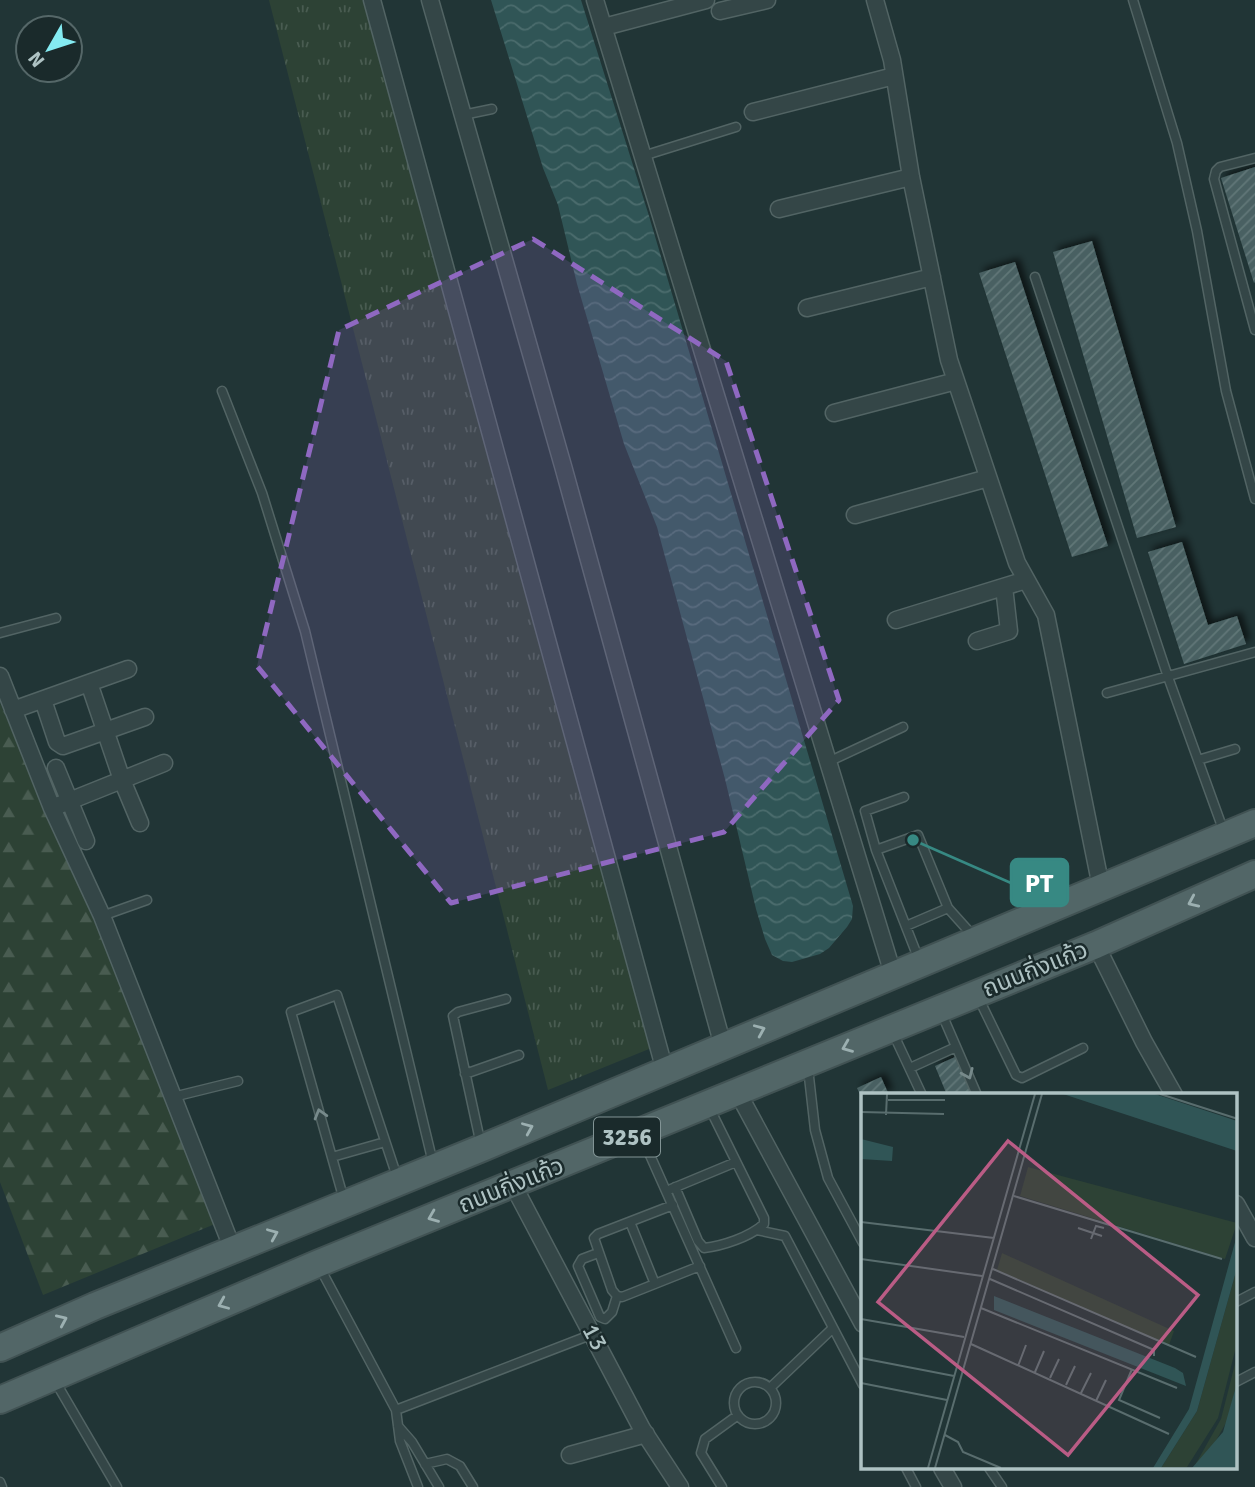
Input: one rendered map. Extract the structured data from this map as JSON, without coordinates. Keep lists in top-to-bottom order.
{
  "streets": {
    "main road": ["ถนนกิ่งแก้ว", "3256"],
    "street": ["13"]
  },
  "crossings": [
    ["ถนนกิ่งแก้ว", "13"]
  ],
  "places": ["PT"],
  "north": "bottom left"
}
